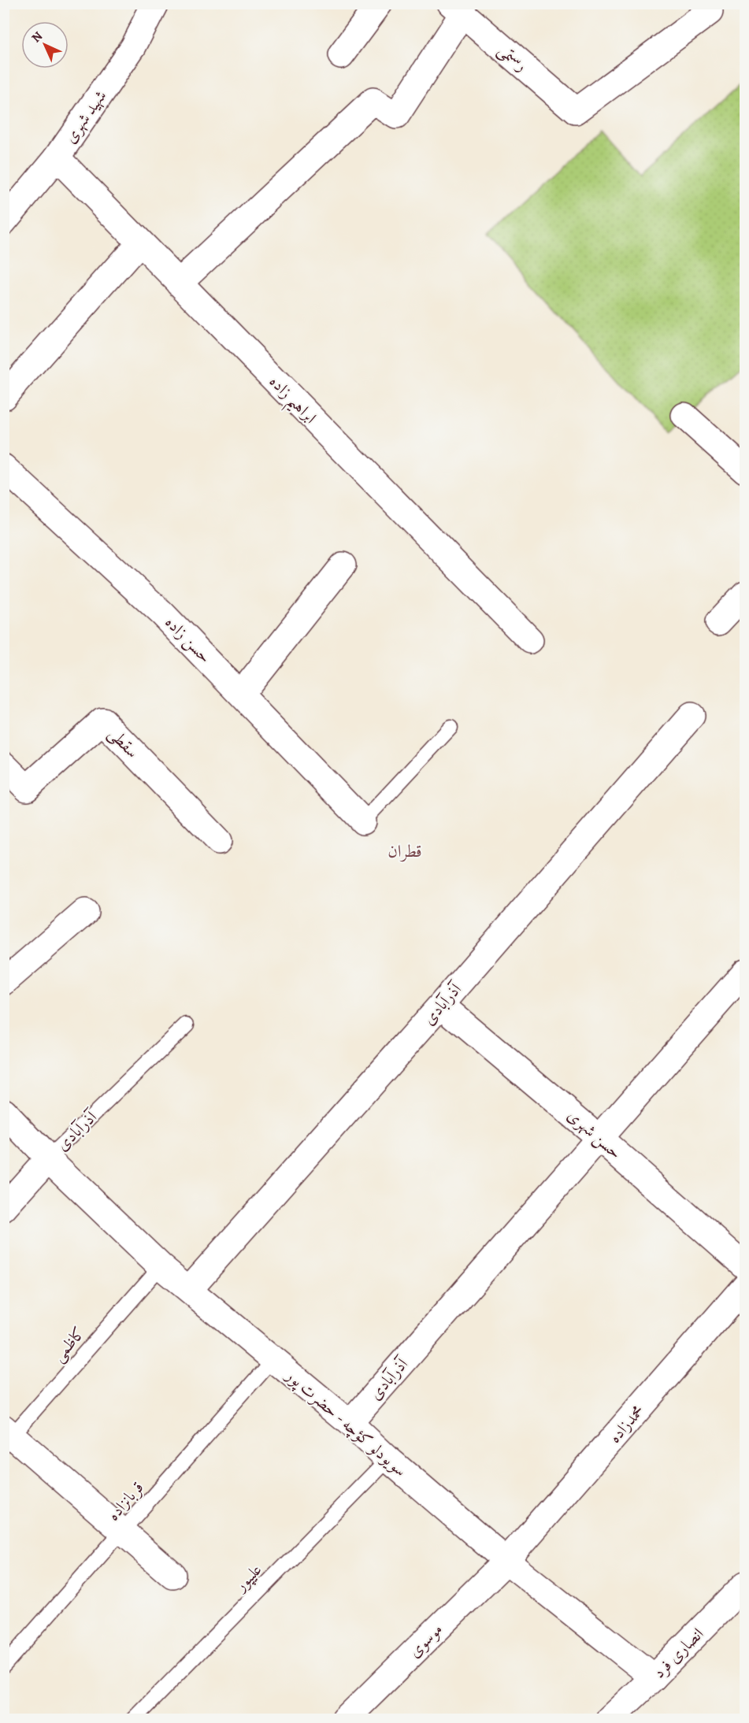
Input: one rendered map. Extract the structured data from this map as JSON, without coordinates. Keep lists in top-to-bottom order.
{
  "streets": {
    "street": [
      "رستمی",
      "شهید شهری",
      "ابراهیم زاده",
      "حسن زاده",
      "سقطی",
      "آذرآبادی",
      "حسن شهری",
      "سویودلو کؤچه - حضرت پور",
      "محمدزاده",
      "موسوی",
      "انصاری فرد"
    ],
    "lane": ["کاظمی", "قربانزاده", "علیپور"]
  },
  "crossings": [
    ["شهید شهری", "ابراهیم زاده"],
    ["آذرآبادی", "حسن شهری"],
    ["آذرآبادی", "سویودلو کؤچه - حضرت پور"],
    ["کاظمی", "سویودلو کؤچه - حضرت پور"],
    ["سویودلو کؤچه - حضرت پور", "محمدزاده"],
    ["سویودلو کؤچه - حضرت پور", "قربانزاده"],
    ["سویودلو کؤچه - حضرت پور", "علیپور"],
    ["سویودلو کؤچه - حضرت پور", "موسوی"],
    ["سویودلو کؤچه - حضرت پور", "انصاری فرد"],
    ["محمدزاده", "موسوی"]
  ],
  "districts": ["قطران"],
  "north": "top left"
}
